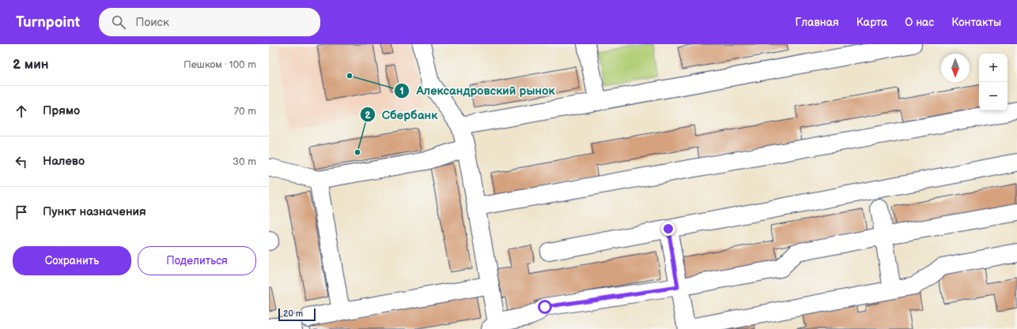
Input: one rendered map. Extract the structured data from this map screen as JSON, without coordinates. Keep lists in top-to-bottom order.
{
  "places": ["Александровский рынок", "Сбербанк"],
  "scale_bar": "20 m",
  "north": "bottom",
  "page": {
    "header": "Turnpoint",
    "search": "Поиск",
    "nav": [
      "Главная",
      "Карта",
      "О нас",
      "Контакты"
    ],
    "heading": ["2 мин", "Пешком · 100 m"],
    "map_buttons": ["+", "−"],
    "list": [
      ["Прямо", "70 m"],
      ["Налево", "30 m"],
      "Пункт назначения"
    ],
    "buttons": ["Сохранить", "Поделиться"],
    "scale": "20 m"
  }
}
